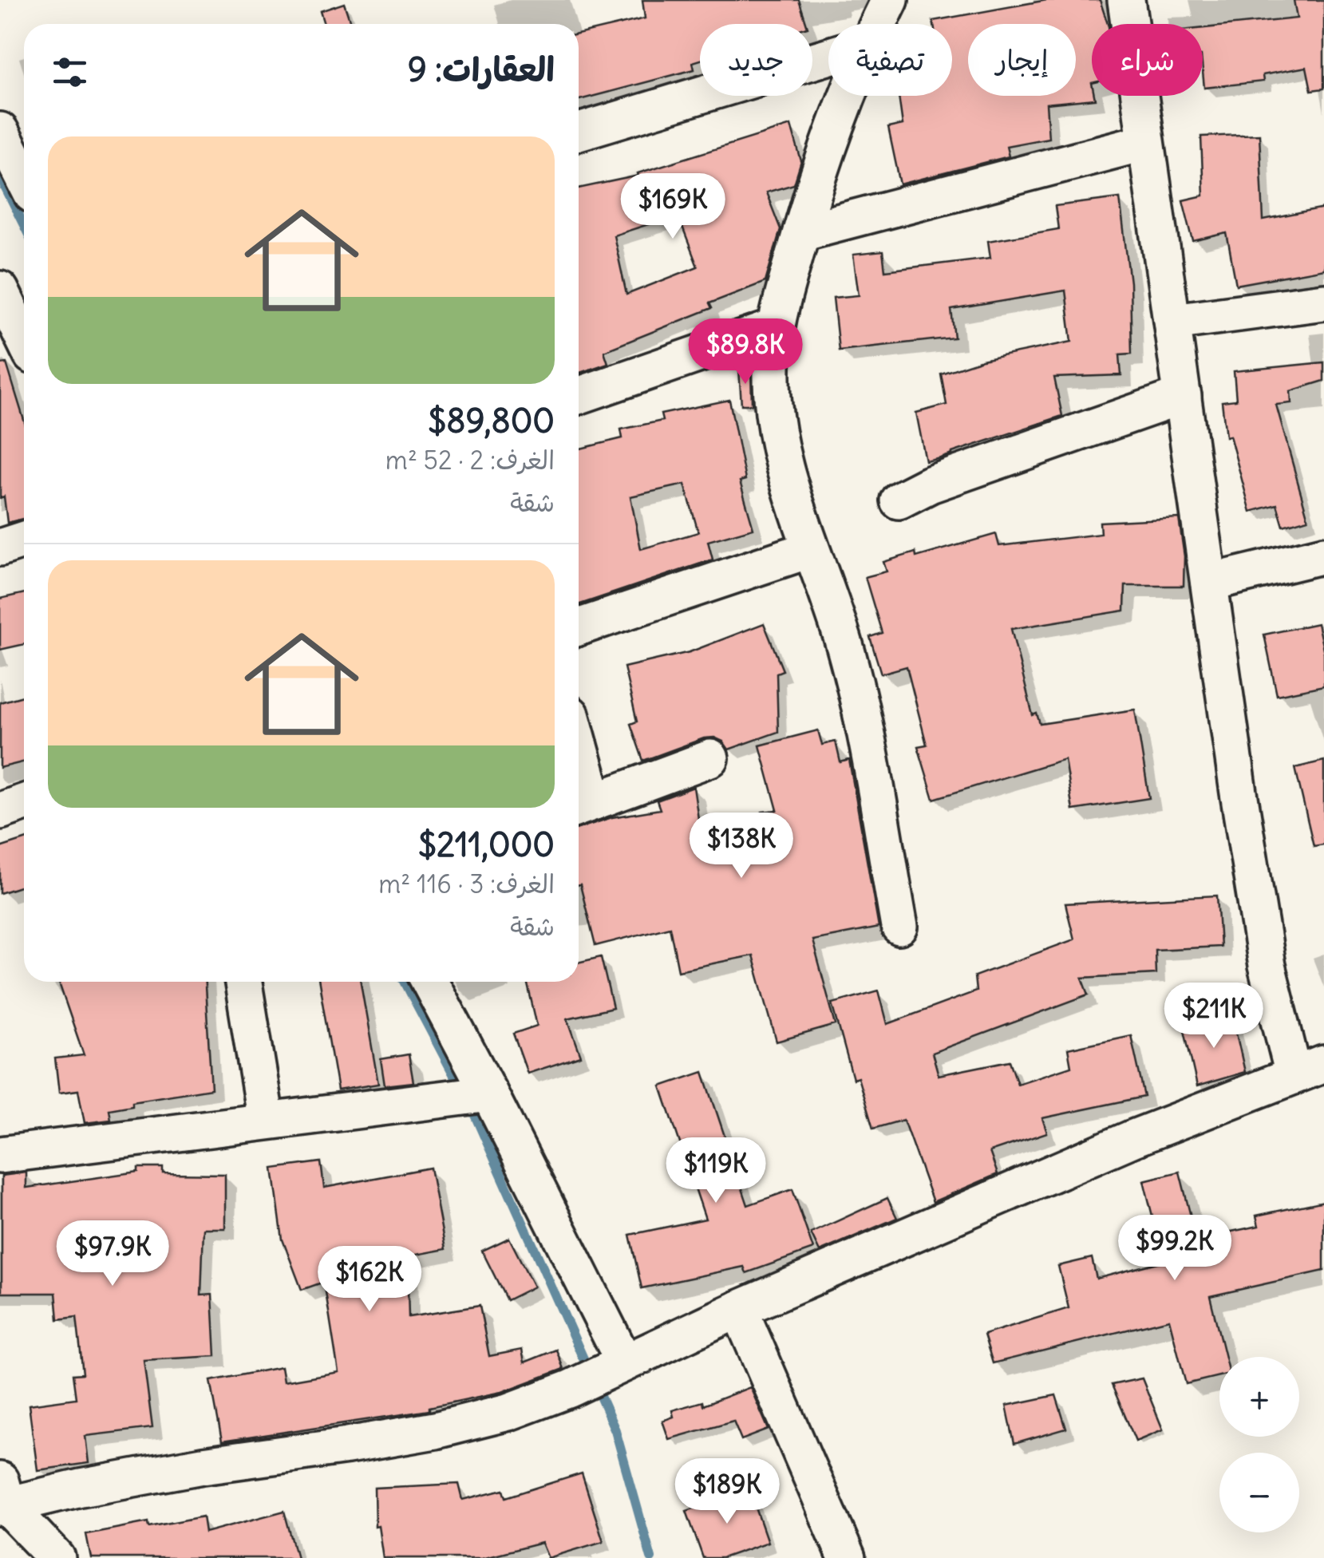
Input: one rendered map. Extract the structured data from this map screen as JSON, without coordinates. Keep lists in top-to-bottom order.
{
  "page": {
    "chip": [
      "شراء",
      "إيجار",
      "تصفية",
      "جديد"
    ],
    "heading": "العقارات: 9",
    "list": [
      {
        "name": "$89,800",
        "note": "الغرف: 2 · 52 m² · شقة"
      },
      {
        "name": "$211,000",
        "note": "الغرف: 3 · 116 m² · شقة"
      }
    ],
    "price": [
      "$169K",
      "$89.8K",
      "$138K",
      "$211K",
      "$119K",
      "$99.2K",
      "$97.9K",
      "$162K",
      "$189K"
    ],
    "map_buttons": ["+", "−"]
  }
}
